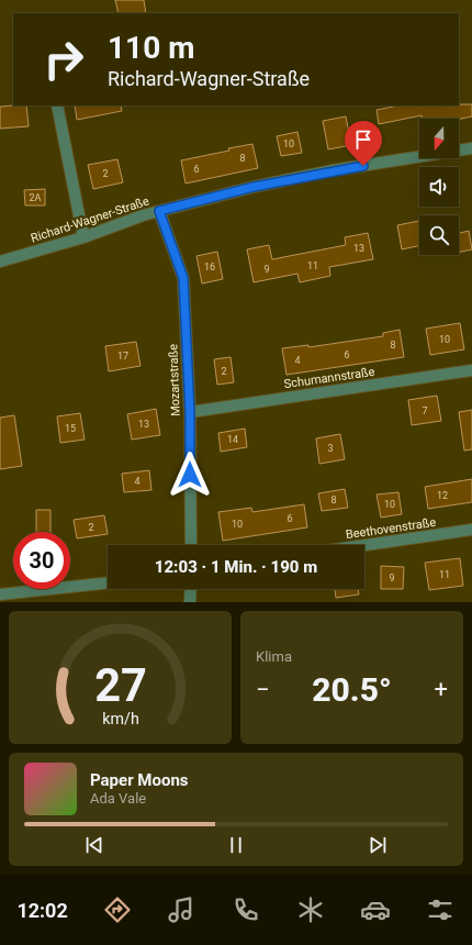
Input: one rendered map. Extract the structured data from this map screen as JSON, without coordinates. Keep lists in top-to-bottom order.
{
  "streets": {
    "street": [
      "Richard-Wagner-Straße",
      "Schumannstraße",
      "Mozartstraße",
      "Beethovenstraße"
    ]
  },
  "crossings": [
    ["Richard-Wagner-Straße", "Mozartstraße"],
    ["Schumannstraße", "Mozartstraße"]
  ],
  "house_numbers": [
    "10",
    "8",
    "6",
    "2",
    "2A",
    "13",
    "11",
    "16",
    "9",
    "10",
    "8",
    "6",
    "17",
    "4",
    "2",
    "7",
    "13",
    "15",
    "14",
    "3",
    "4",
    "12",
    "8",
    "10",
    "6",
    "10",
    "2",
    "11",
    "9"
  ],
  "north": "bottom",
  "page": {
    "turn": ["110 m", "Richard-Wagner-Straße"],
    "limit": "30",
    "trip": "12:03 · 1 Min. · 190 m",
    "tile": "Klima",
    "heat": ["−", "20.5°", "+"],
    "song": ["Paper Moons", "Ada Vale"],
    "tabs": "12:02",
    "gauge": ["27", "km/h"]
  }
}
